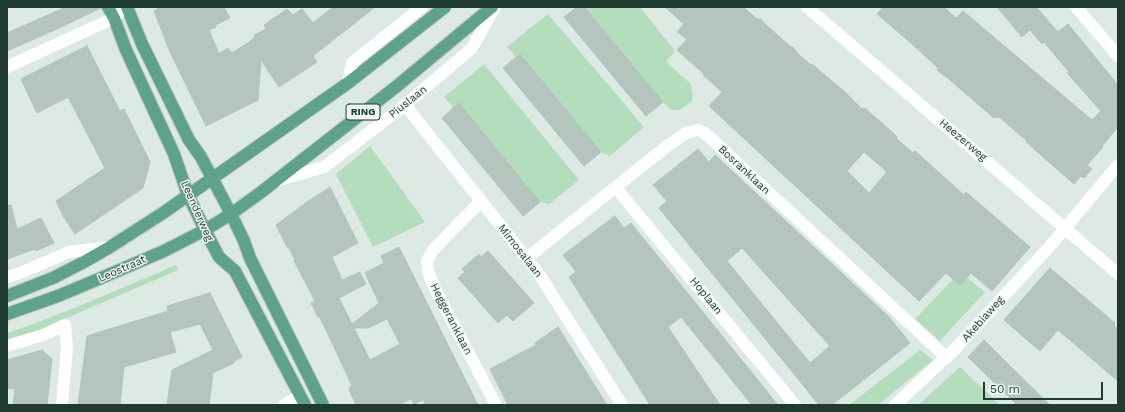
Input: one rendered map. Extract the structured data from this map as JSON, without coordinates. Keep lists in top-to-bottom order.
{
  "streets": {
    "main road": [
      "Piuslaan",
      "RING",
      "Leenderweg",
      "Leostraat"
    ],
    "street": [
      "Heezerweg",
      "Bosranklaan",
      "Mimosalaan",
      "Hoplaan",
      "Heggeranklaan",
      "Akebiaweg"
    ]
  },
  "crossings": [
    ["Piuslaan", "Mimosalaan"],
    ["Piuslaan", "Leostraat"],
    ["RING", "Leostraat"],
    ["Heezerweg", "Akebiaweg"],
    ["Bosranklaan", "Mimosalaan"],
    ["Bosranklaan", "Hoplaan"],
    ["Bosranklaan", "Akebiaweg"],
    ["Leenderweg", "Leostraat"],
    ["Mimosalaan", "Heggeranklaan"]
  ],
  "scale_bar": "50 m"
}
